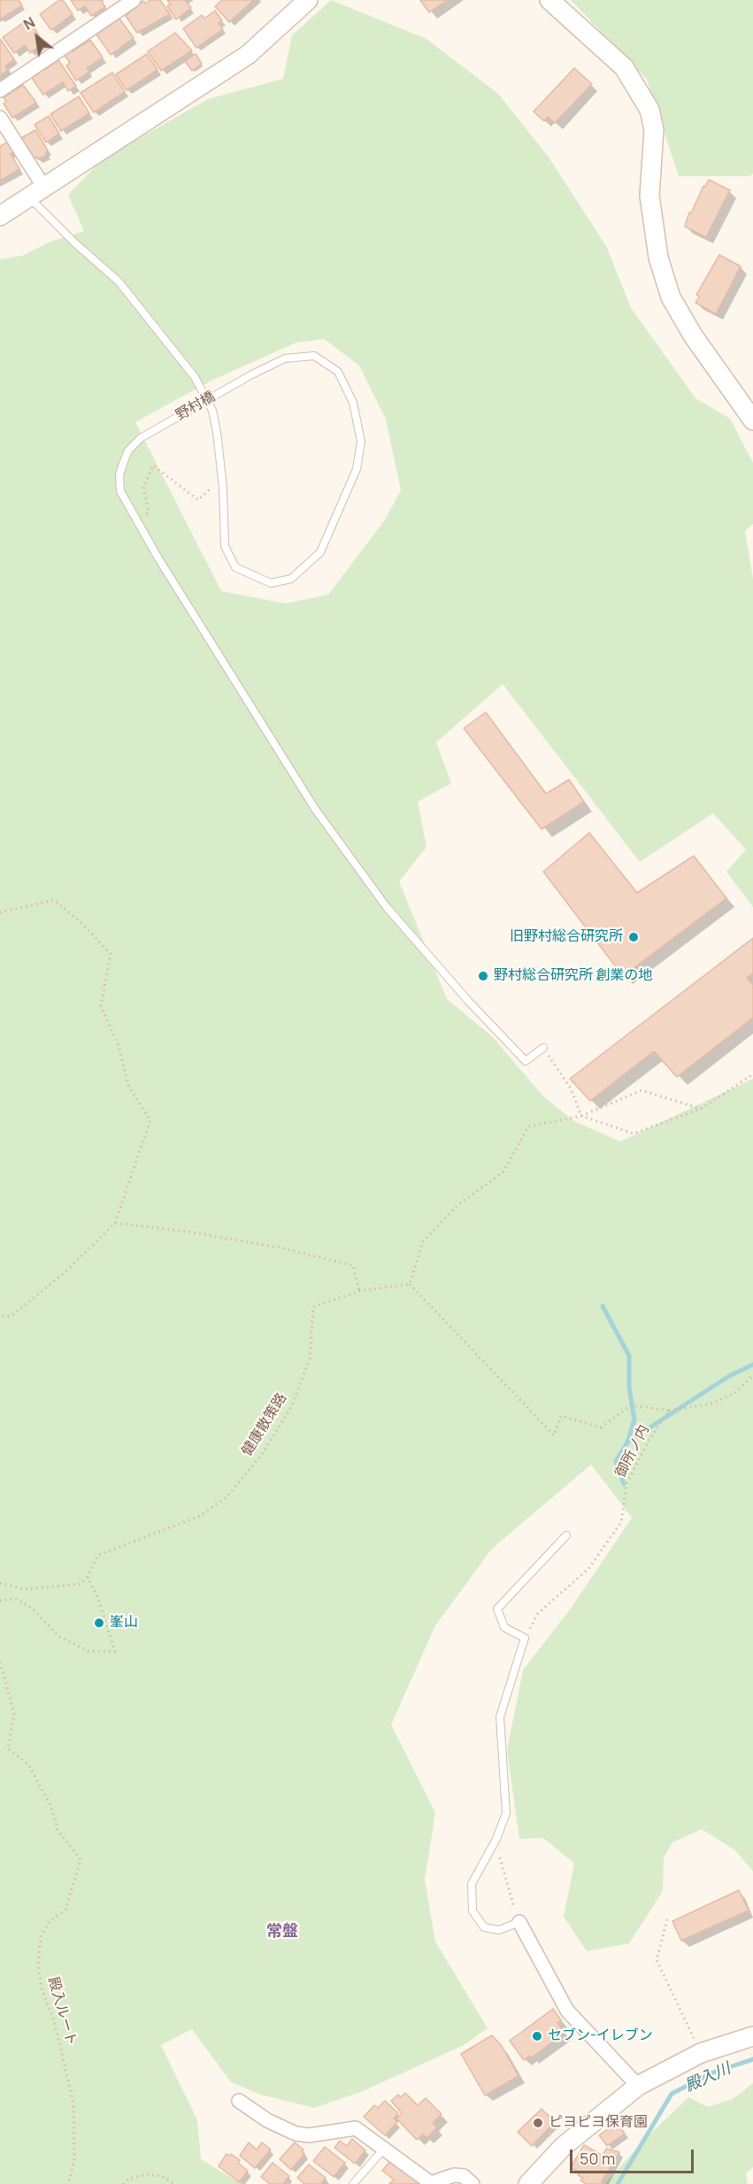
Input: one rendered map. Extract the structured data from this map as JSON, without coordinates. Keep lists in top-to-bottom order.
{
  "streets": {
    "lane": ["野村橋"],
    "path": ["健康散策路", "御所ノ内", "殿入ルート"]
  },
  "crossings": [
    ["健康散策路", "御所ノ内"]
  ],
  "districts": ["常盤"],
  "water": ["殿入川"],
  "places": [
    "旧野村総合研究所",
    "野村総合研究所 創業の地",
    "峯山",
    "セブン-イレブン",
    "ピヨピヨ保育園"
  ],
  "scale_bar": "50 m",
  "north": "top left"
}
